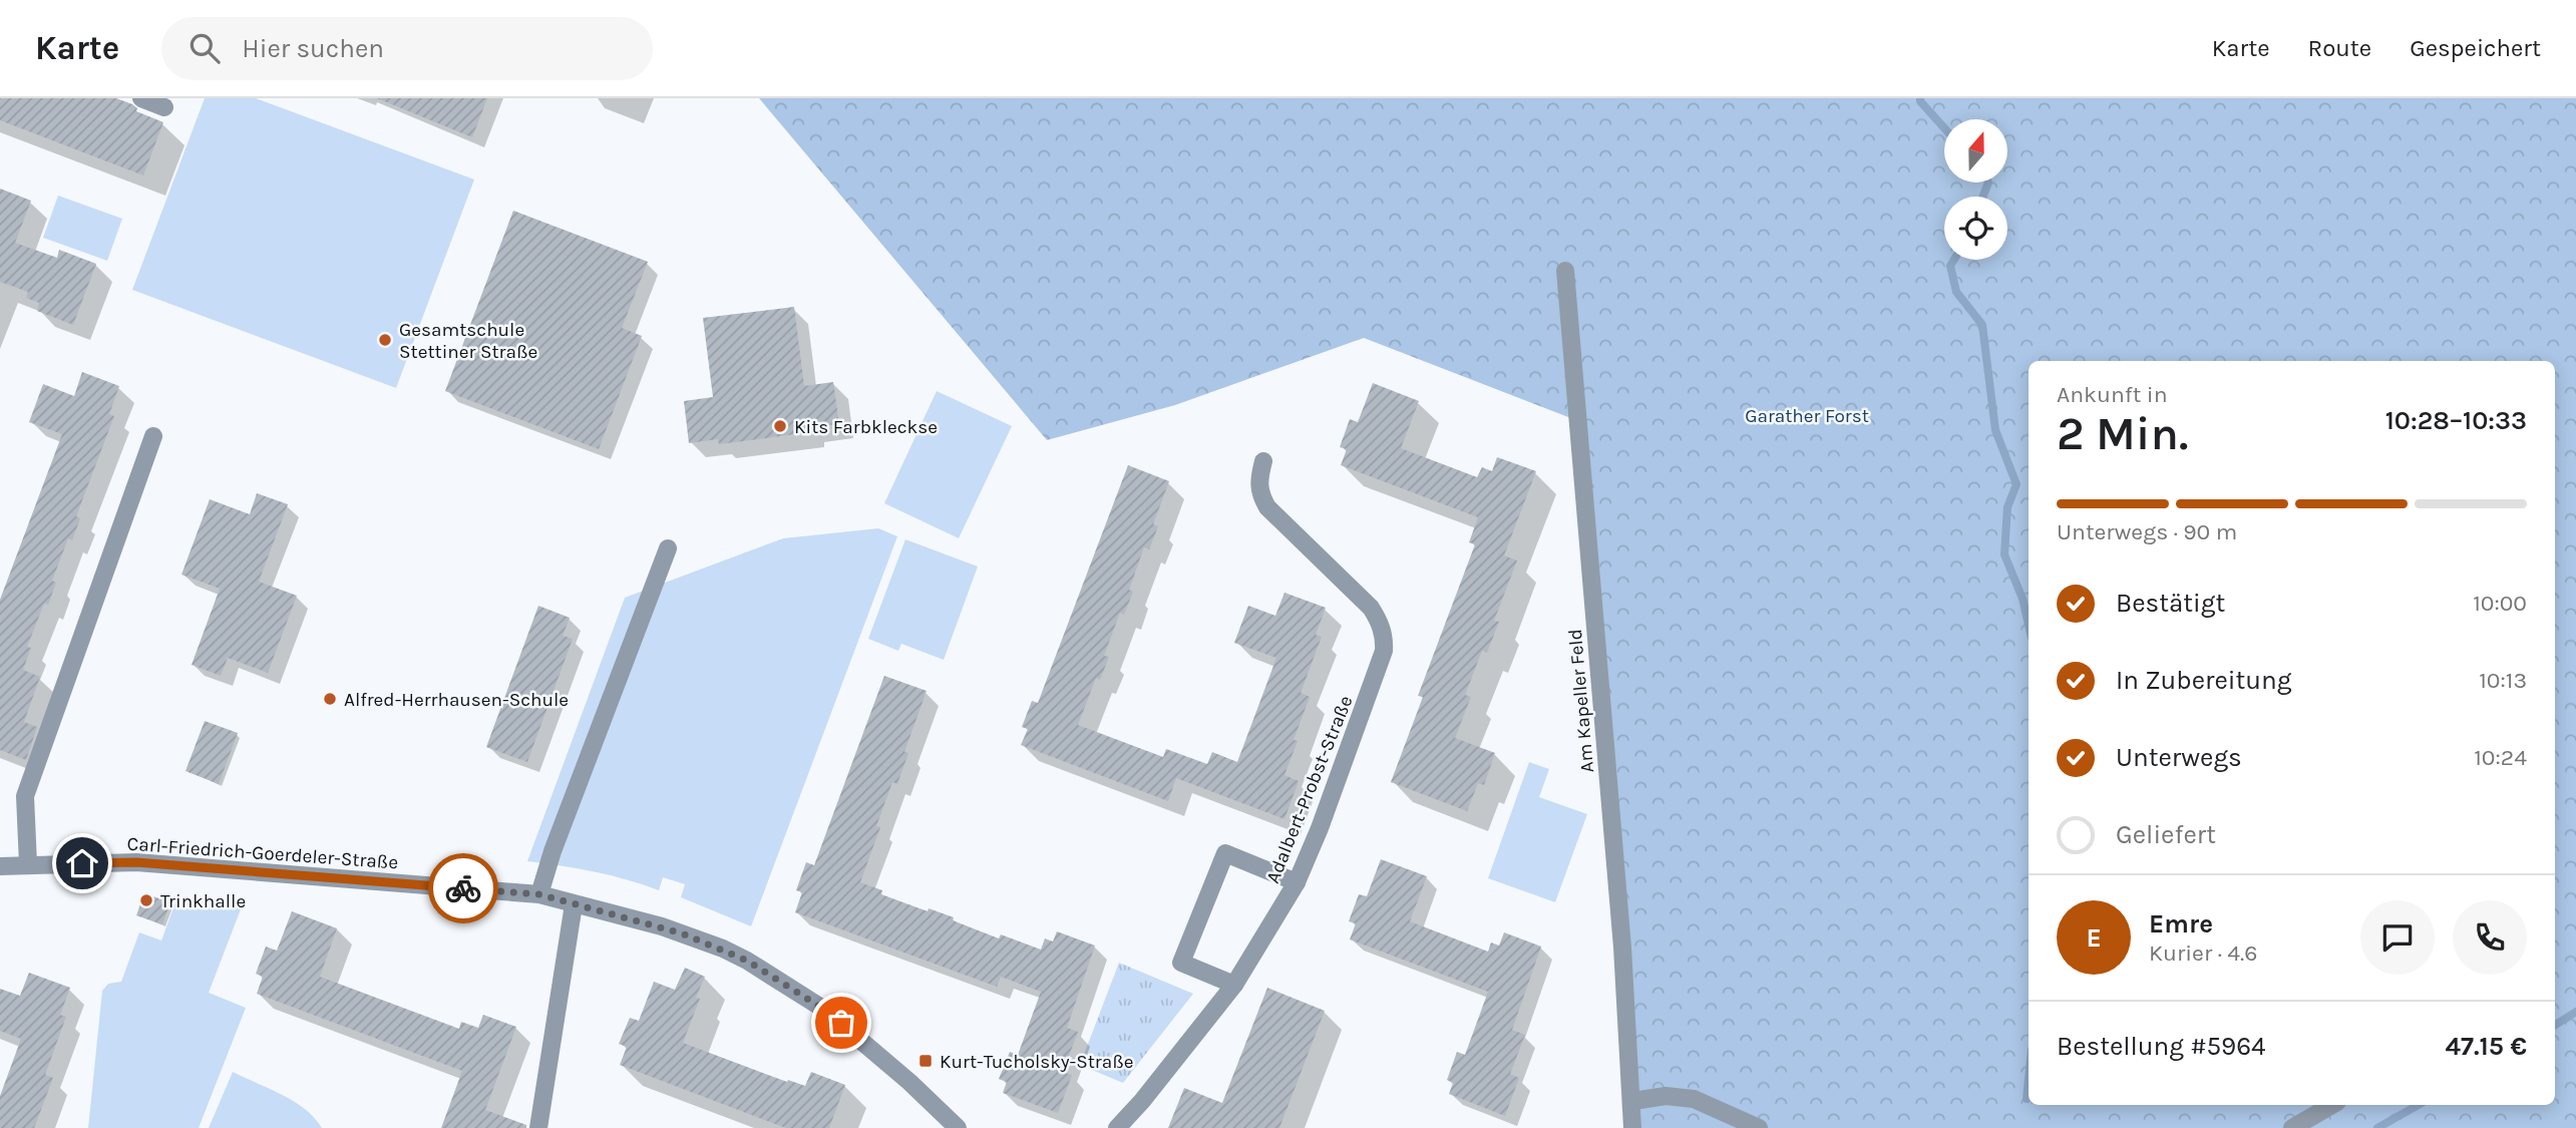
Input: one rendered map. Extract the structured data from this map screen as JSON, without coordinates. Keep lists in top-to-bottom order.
{
  "streets": {
    "street": ["Am Kapeller Feld", "Adalbert-Probst-Straße", "Carl-Friedrich-Goerdeler-Straße"]
  },
  "parks": ["Garather Forst"],
  "places": {
    "other": [
      "Gesamtschule Stettiner Straße",
      "Kits Farbkleckse",
      "Alfred-Herrhausen-Schule",
      "Trinkhalle"
    ],
    "transit": ["Kurt-Tucholsky-Straße"]
  },
  "north": "top",
  "page": {
    "header": "Karte",
    "search": "Hier suchen",
    "nav": ["Karte", "Route", "Gespeichert"],
    "heading": ["2 Min.", "Ankunft in", "10:28–10:33"],
    "panel": [
      "Emre",
      "Kurier · 4.6",
      "Bestellung #5964",
      "47.15 €"
    ],
    "bar": "Unterwegs · 90 m",
    "list": [
      ["Bestätigt", "10:00"],
      ["In Zubereitung", "10:13"],
      ["Unterwegs", "10:24"],
      "Geliefert"
    ],
    "round": "E"
  }
}
